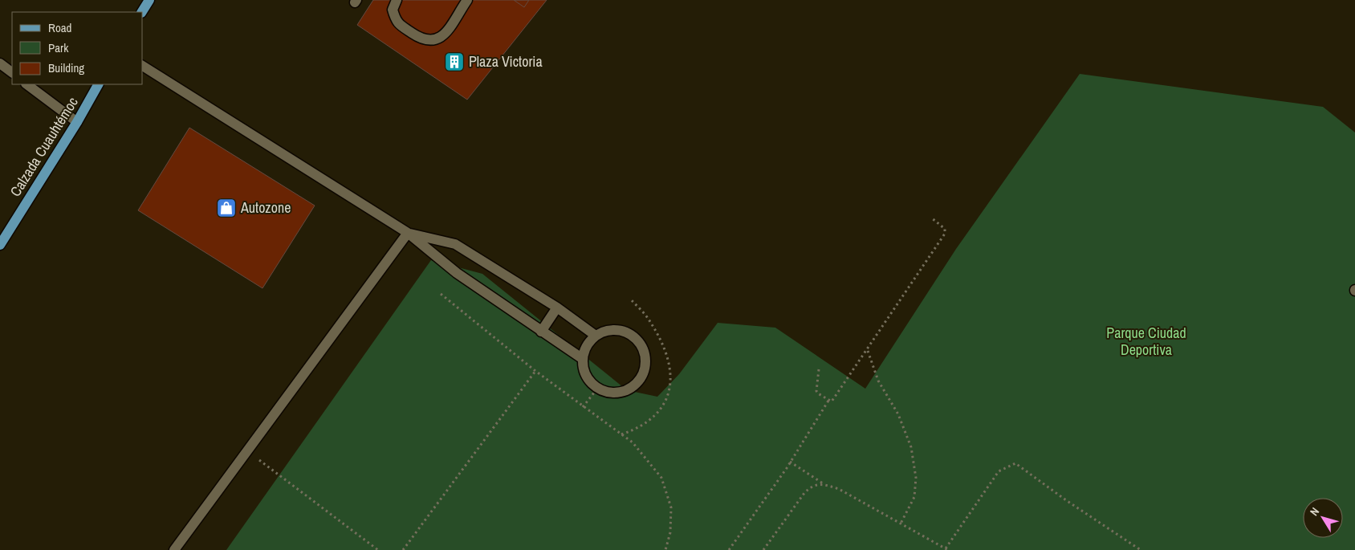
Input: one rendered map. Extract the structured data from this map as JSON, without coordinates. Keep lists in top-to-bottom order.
{
  "streets": {
    "main road": ["Calzada Cuauhtémoc"]
  },
  "parks": ["Parque Ciudad Deportiva"],
  "places": {
    "building": ["Plaza Victoria"],
    "shop": ["Autozone"]
  },
  "legend": ["Road", "Park", "Building"],
  "north": "top left"
}
